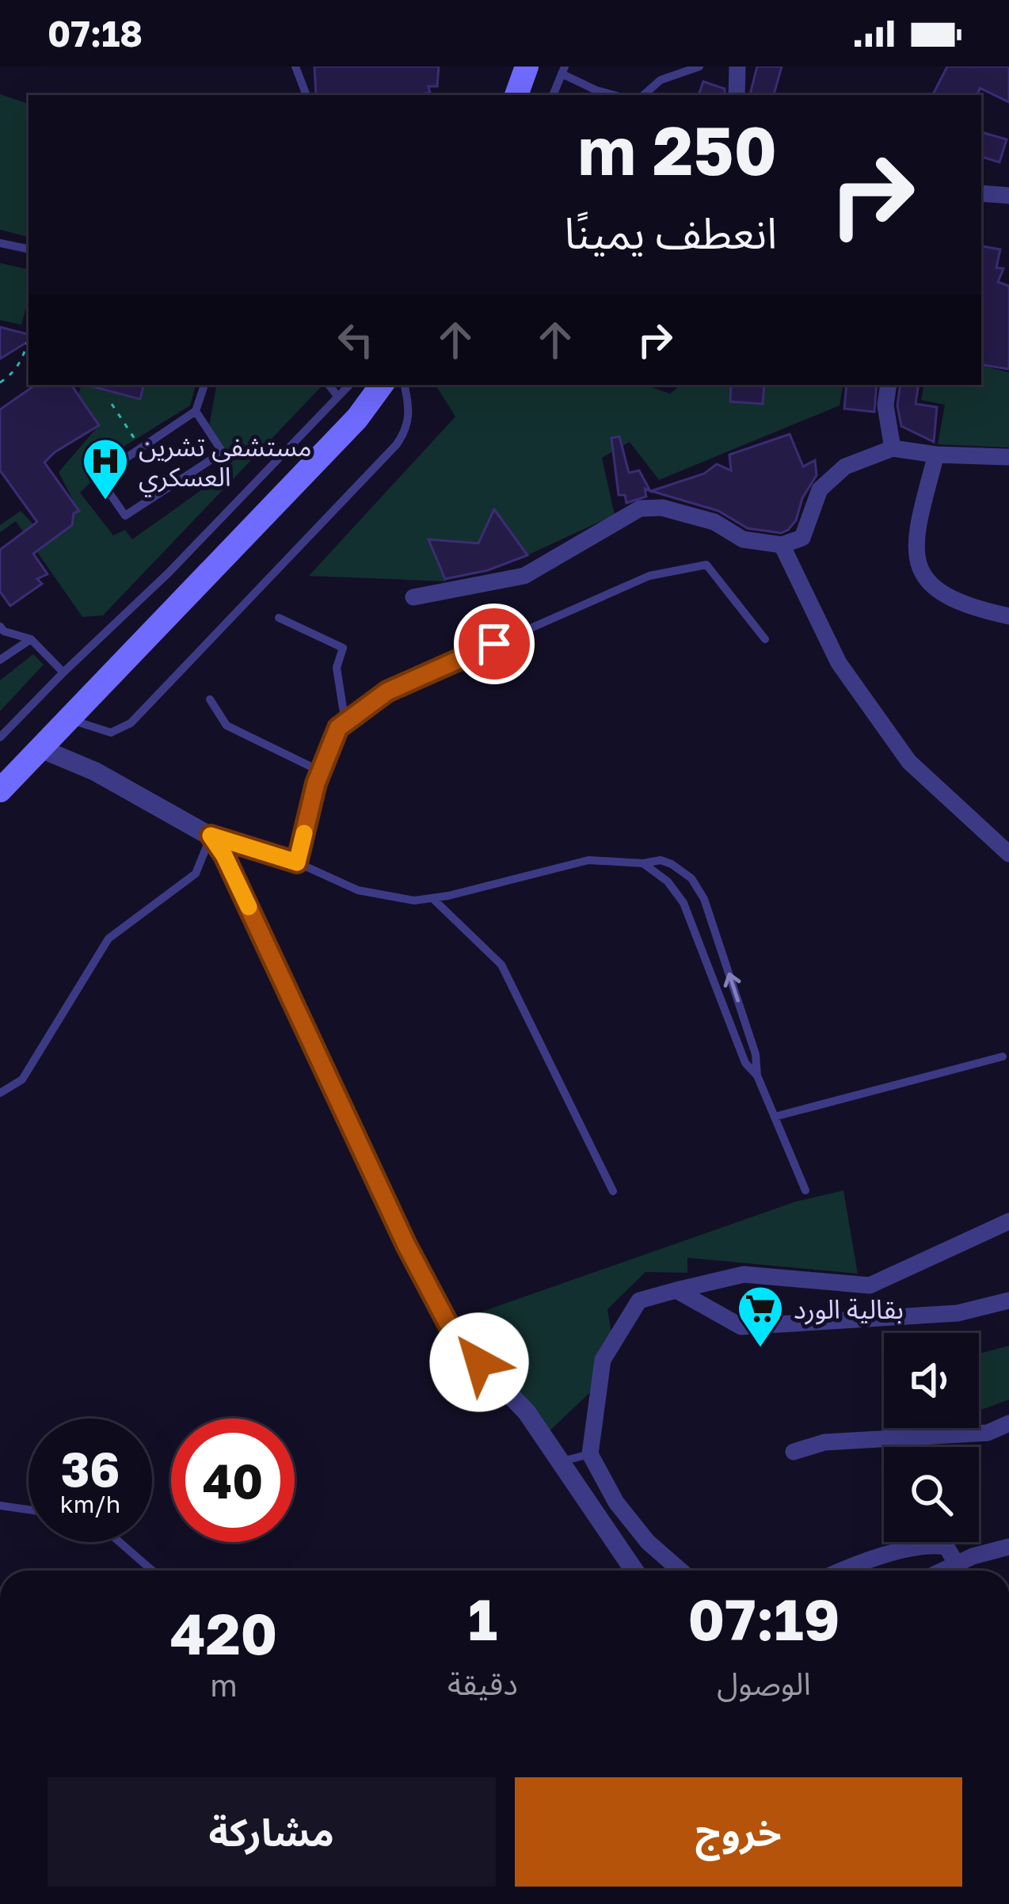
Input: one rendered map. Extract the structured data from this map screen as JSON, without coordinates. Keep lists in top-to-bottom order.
{
  "places": {
    "hospital": ["مستشفى تشرين العسكري"],
    "supermarket": ["بقالية الورد"]
  },
  "page": {
    "status": "07:18",
    "turn": ["250 m", "انعطف يمينًا"],
    "speed": "36 km/h",
    "limit": "40",
    "eta": [
      "07:19",
      "الوصول",
      "1",
      "دقيقة",
      "420",
      "m"
    ],
    "buttons": ["خروج", "مشاركة"]
  }
}
